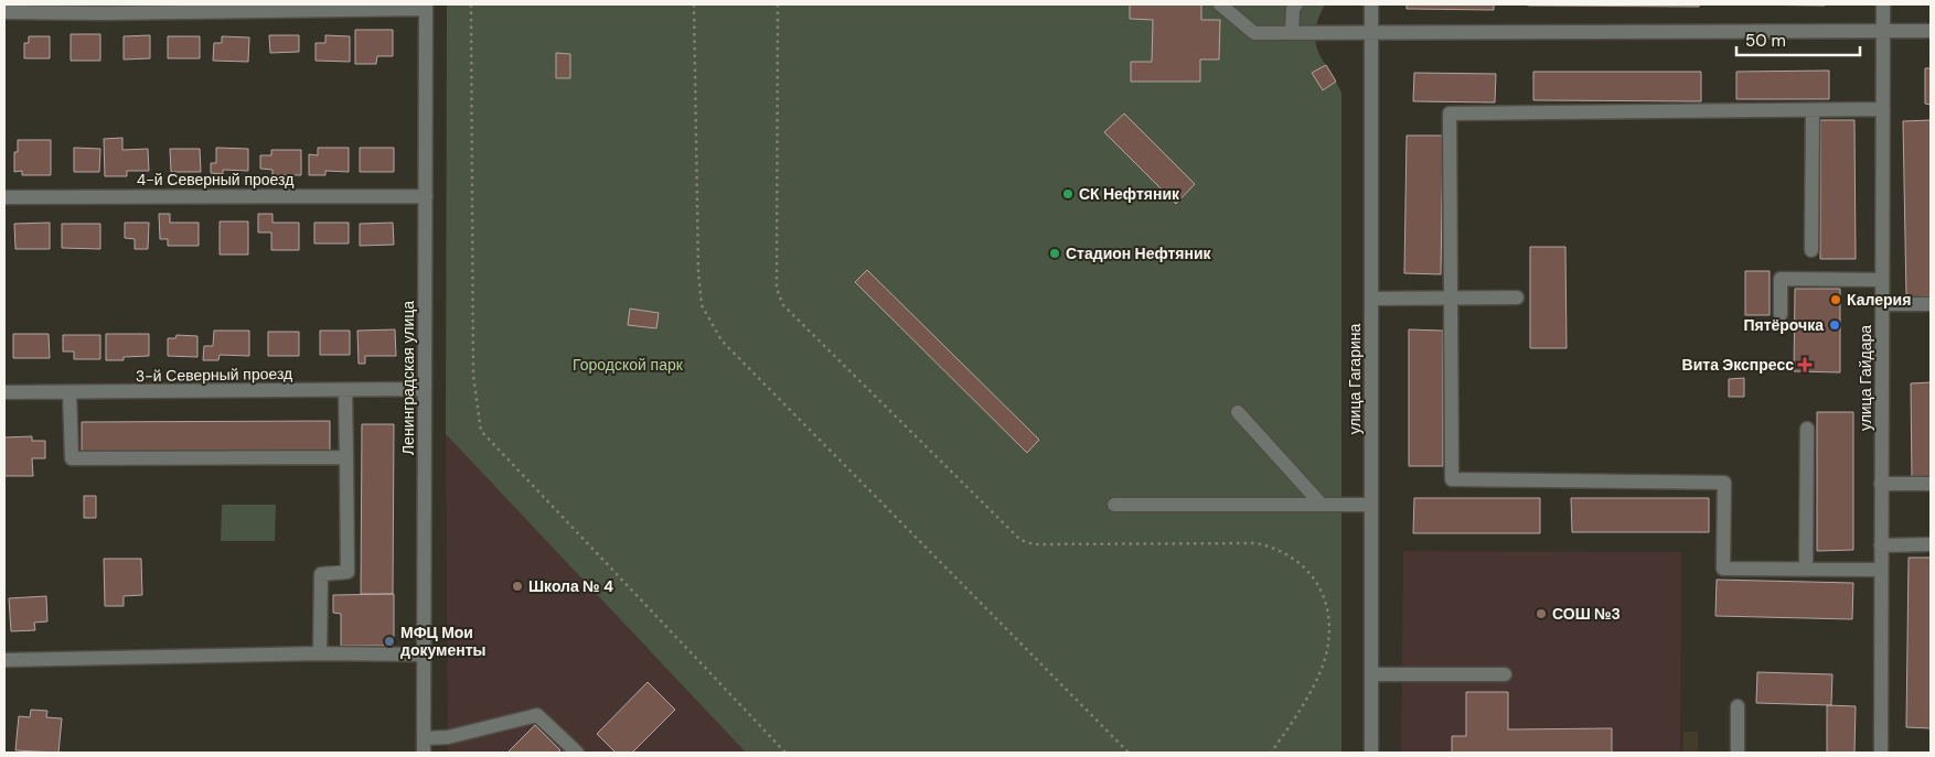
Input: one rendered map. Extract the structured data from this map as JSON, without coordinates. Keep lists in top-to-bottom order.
{
  "streets": {
    "street": [
      "4-й Северный проезд",
      "3-й Северный проезд",
      "Ленинградская улица",
      "улица Гайдара",
      "улица Гагарина"
    ]
  },
  "crossings": [
    ["4-й Северный проезд", "Ленинградская улица"],
    ["3-й Северный проезд", "Ленинградская улица"]
  ],
  "parks": ["Городской парк"],
  "places": {
    "other": [
      "СК Нефтяник",
      "Стадион Нефтяник",
      "Калерия",
      "Пятёрочка",
      "Школа № 4",
      "СОШ №3",
      "МФЦ Мои документы"
    ],
    "health": ["Вита Экспресс"]
  },
  "scale_bar": "50 m"
}
